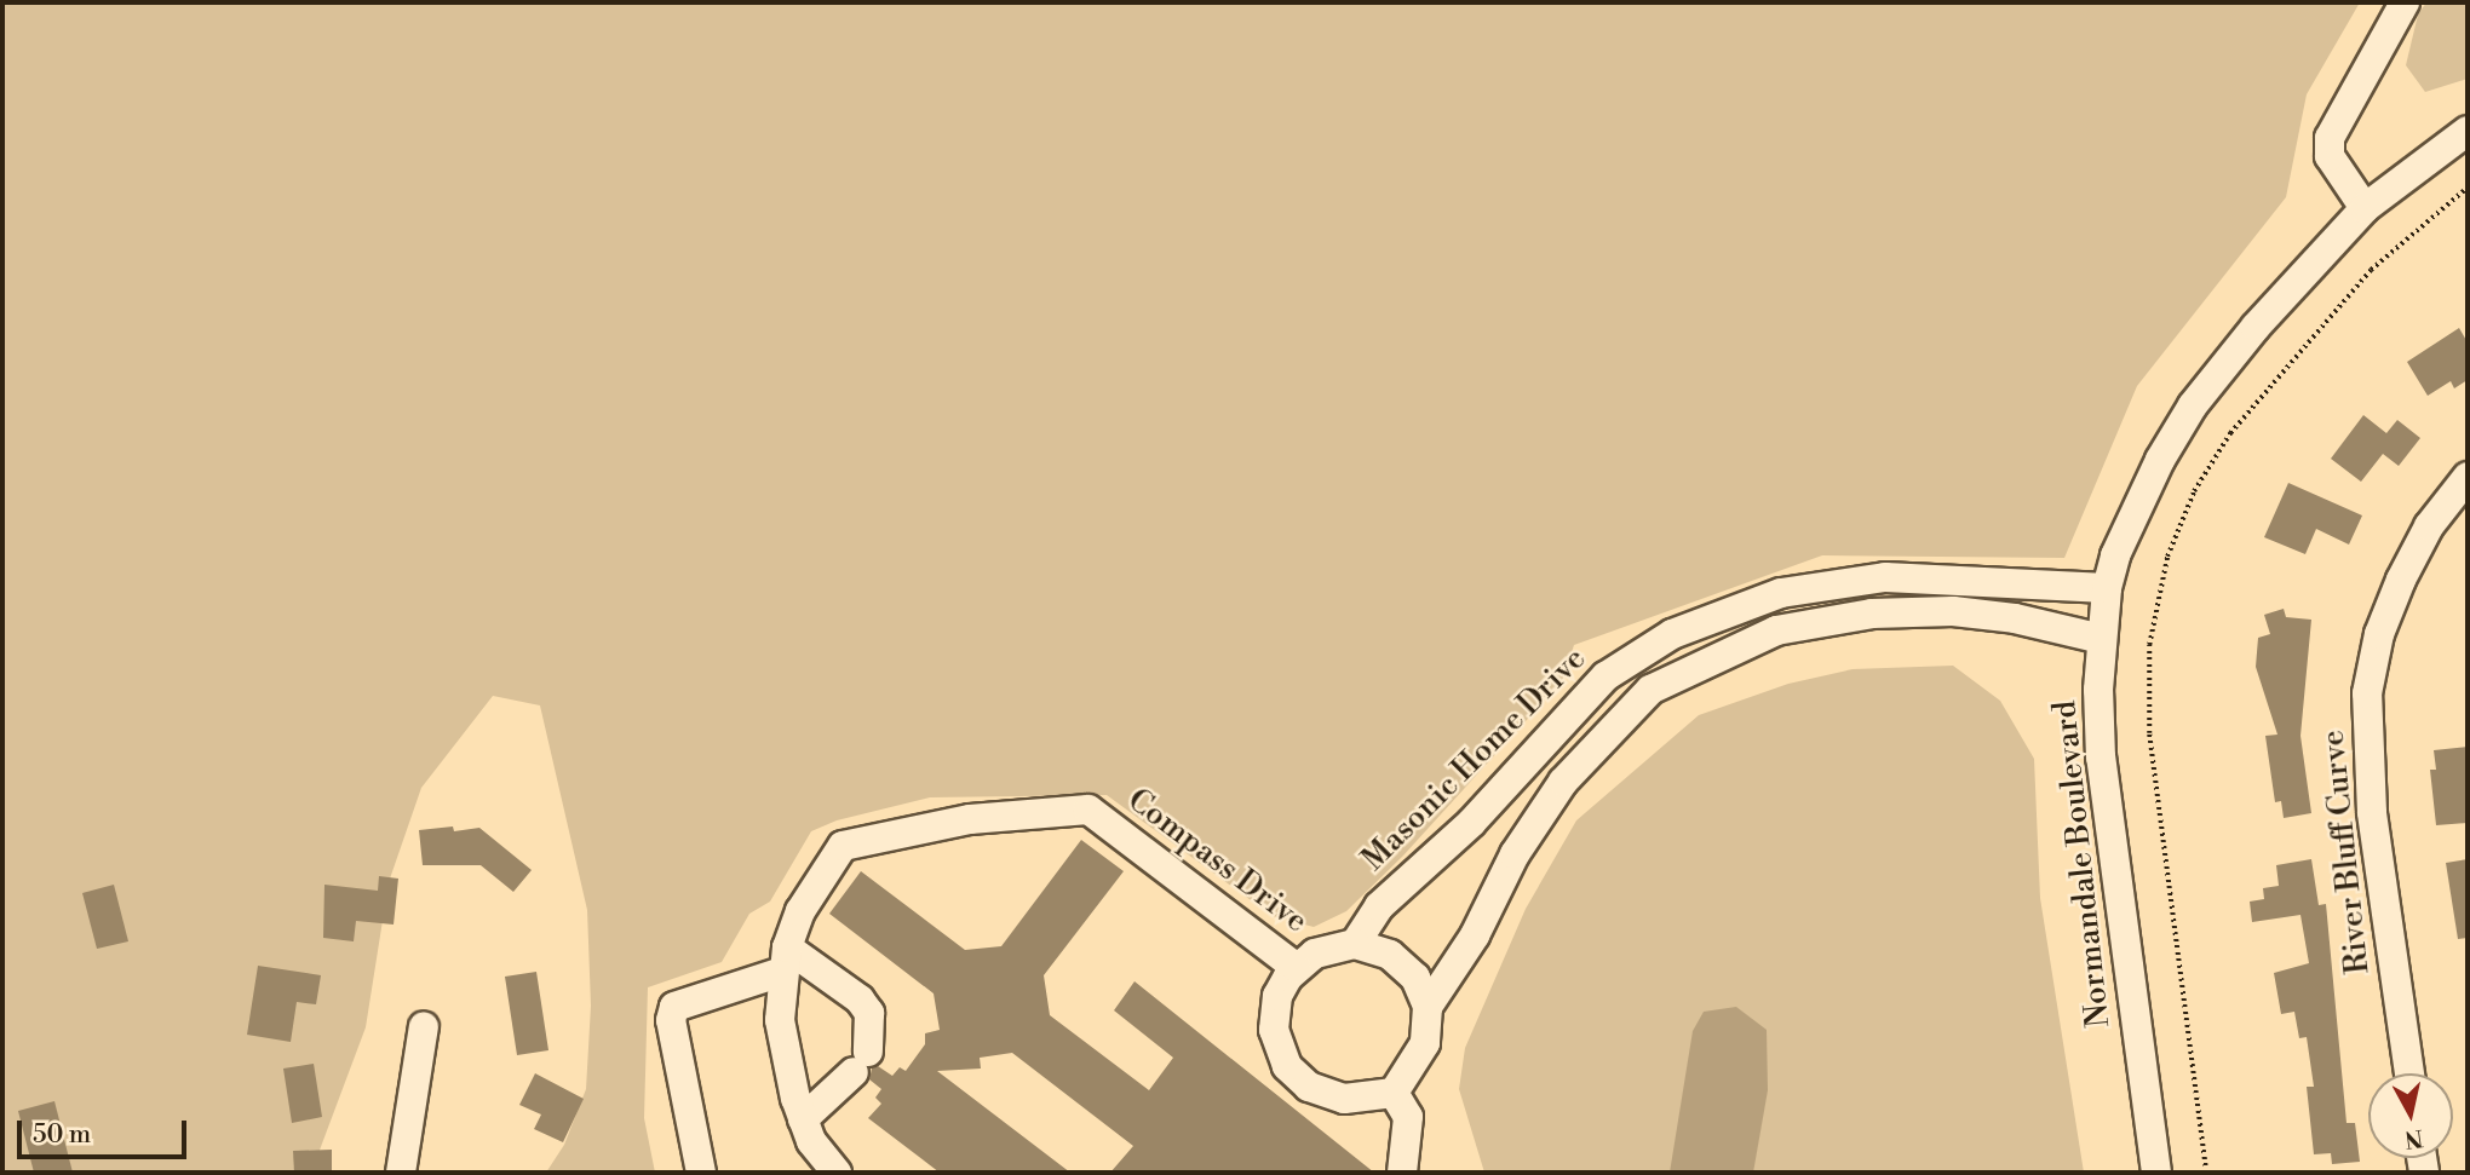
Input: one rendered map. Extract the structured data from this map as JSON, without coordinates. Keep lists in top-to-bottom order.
{
  "streets": {
    "street": [
      "Masonic Home Drive",
      "River Bluff Curve",
      "Compass Drive",
      "Normandale Boulevard"
    ]
  },
  "crossings": [
    ["Masonic Home Drive", "Compass Drive"],
    ["Masonic Home Drive", "Normandale Boulevard"]
  ],
  "scale_bar": "50 m",
  "north": "bottom"
}
